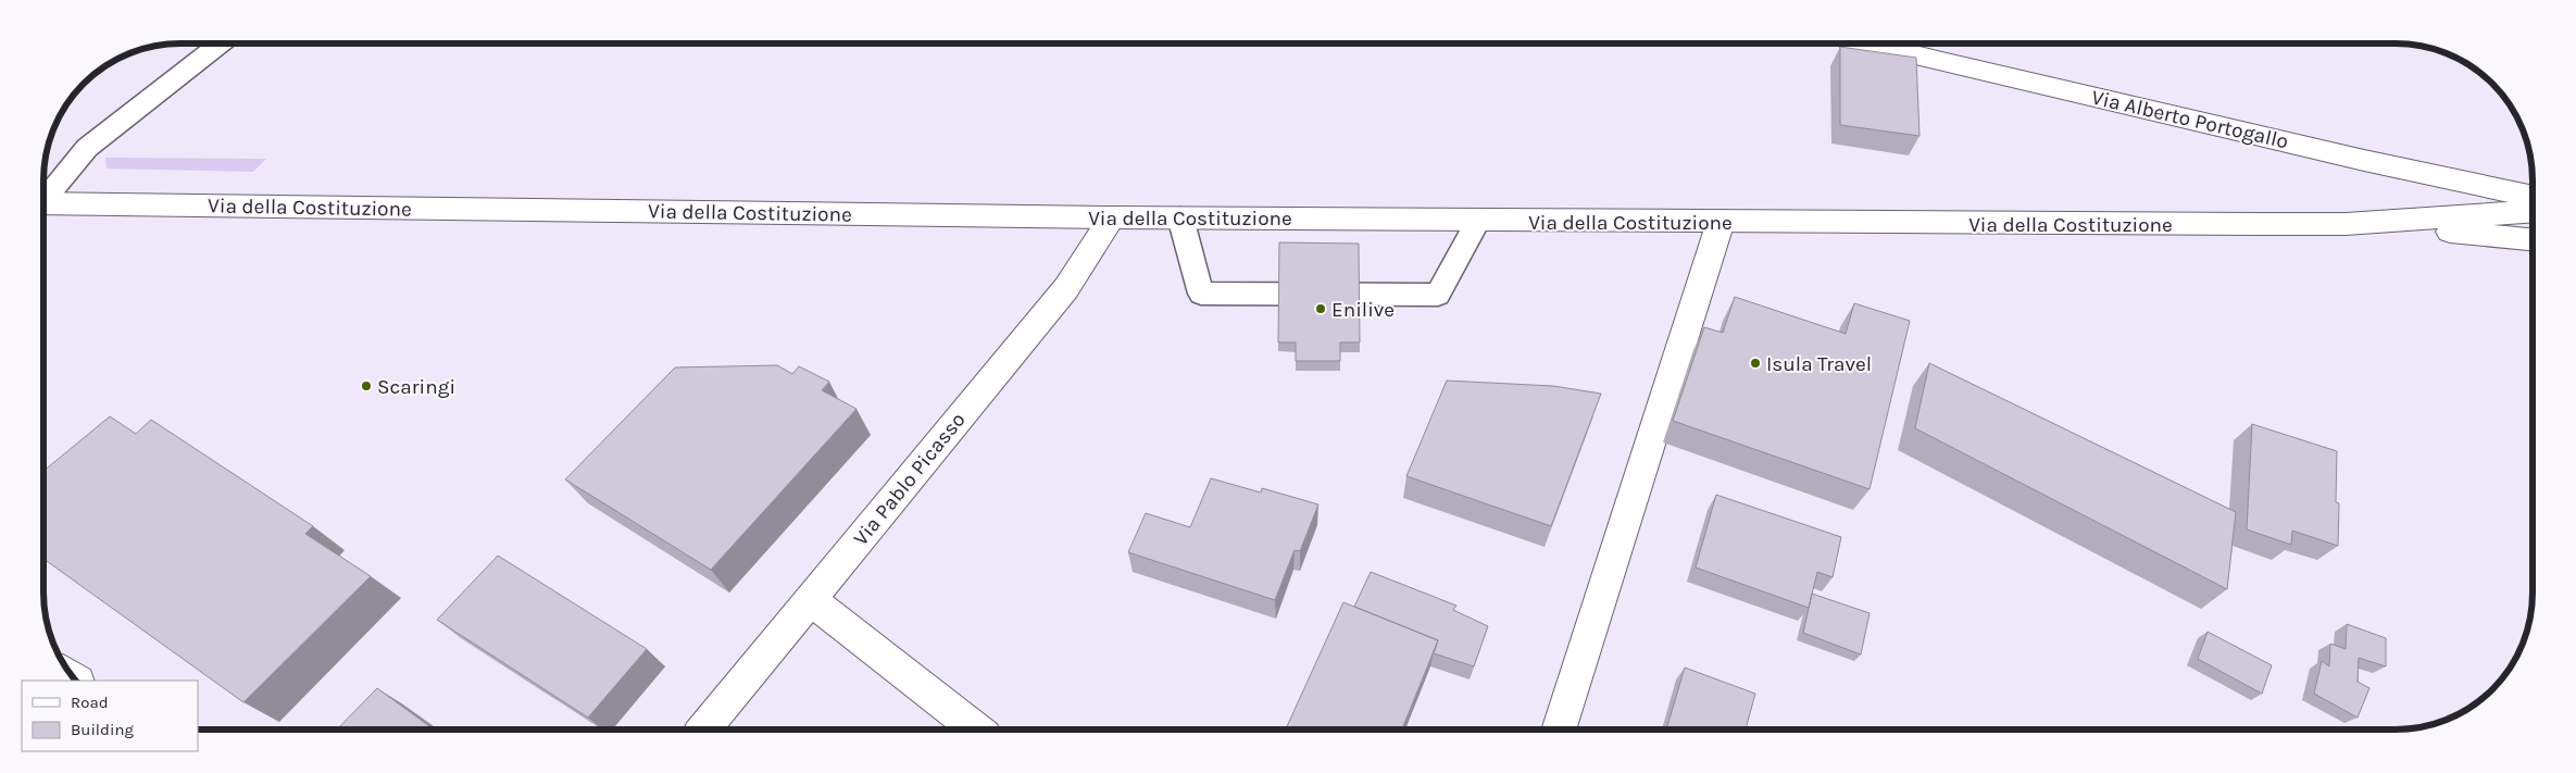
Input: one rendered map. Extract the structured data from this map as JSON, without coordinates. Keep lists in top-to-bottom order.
{
  "streets": {
    "main road": ["Via Alberto Portogallo", "Via della Costituzione", "Via Pablo Picasso"]
  },
  "crossings": [
    ["Via della Costituzione", "Via Pablo Picasso"]
  ],
  "places": ["Enilive", "Isula Travel", "Scaringi"],
  "legend": ["Road", "Building"]
}
